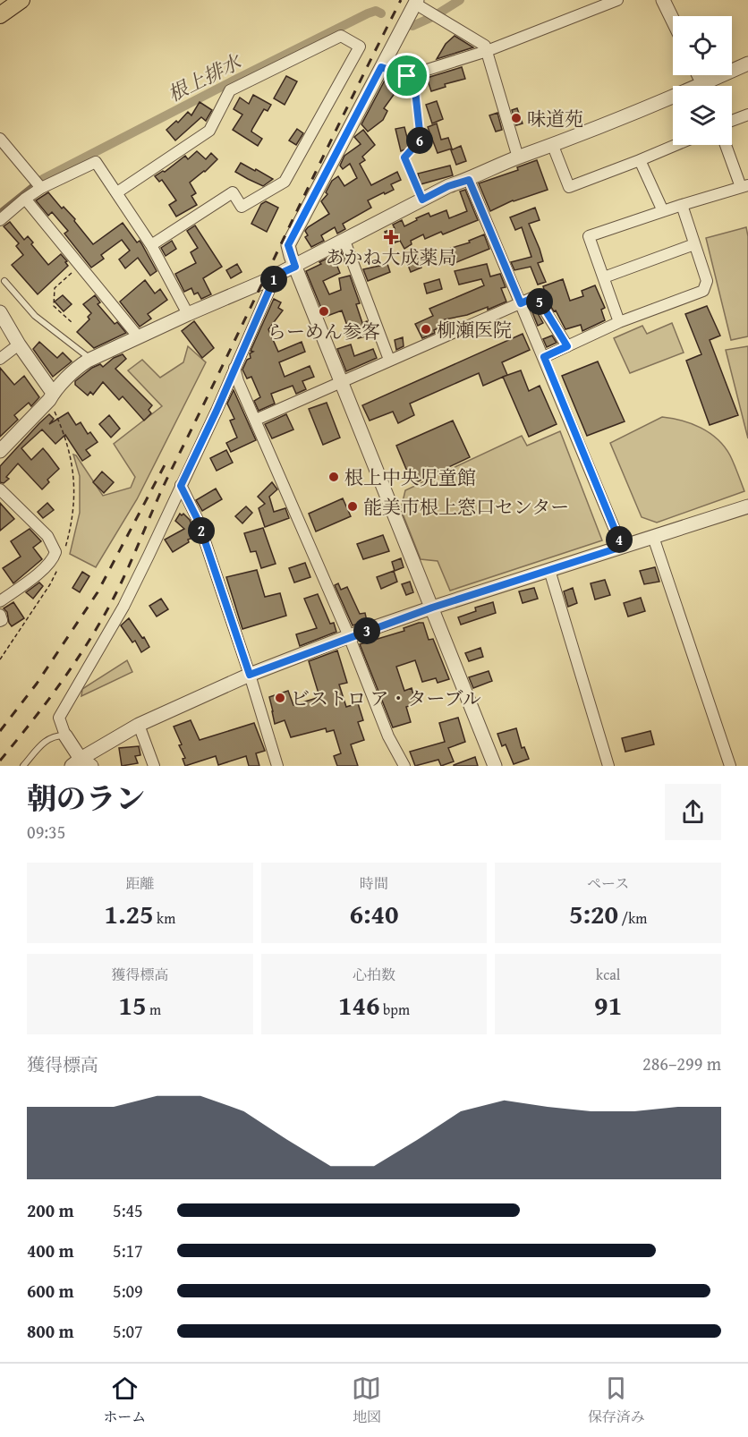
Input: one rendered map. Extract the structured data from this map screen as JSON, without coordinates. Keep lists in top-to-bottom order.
{
  "water": ["根上排水"],
  "places": {
    "other": [
      "味道苑",
      "らーめん参客",
      "柳瀬医院",
      "根上中央児童館",
      "能美市根上窓口センター",
      "ビストロ ア・ターブル"
    ],
    "health": ["あかね大成薬局"]
  },
  "page": {
    "pins": [
      "6",
      "1",
      "5",
      "2",
      "4",
      "3"
    ],
    "heading": ["朝のラン", "09:35"],
    "stats": [
      ["距離", "1.25 km"],
      ["時間", "6:40"],
      ["ペース", "5:20 /km"],
      ["獲得標高", "15 m"],
      ["心拍数", "146 bpm"],
      ["kcal", "91"]
    ],
    "chart": ["獲得標高", "286–299 m"],
    "list": [
      {
        "name": "200 m",
        "note": "5:45"
      },
      {
        "name": "400 m",
        "note": "5:17"
      },
      {
        "name": "600 m",
        "note": "5:09"
      },
      {
        "name": "800 m",
        "note": "5:07"
      }
    ],
    "tabs": ["ホーム", "地図", "保存済み"]
  }
}
